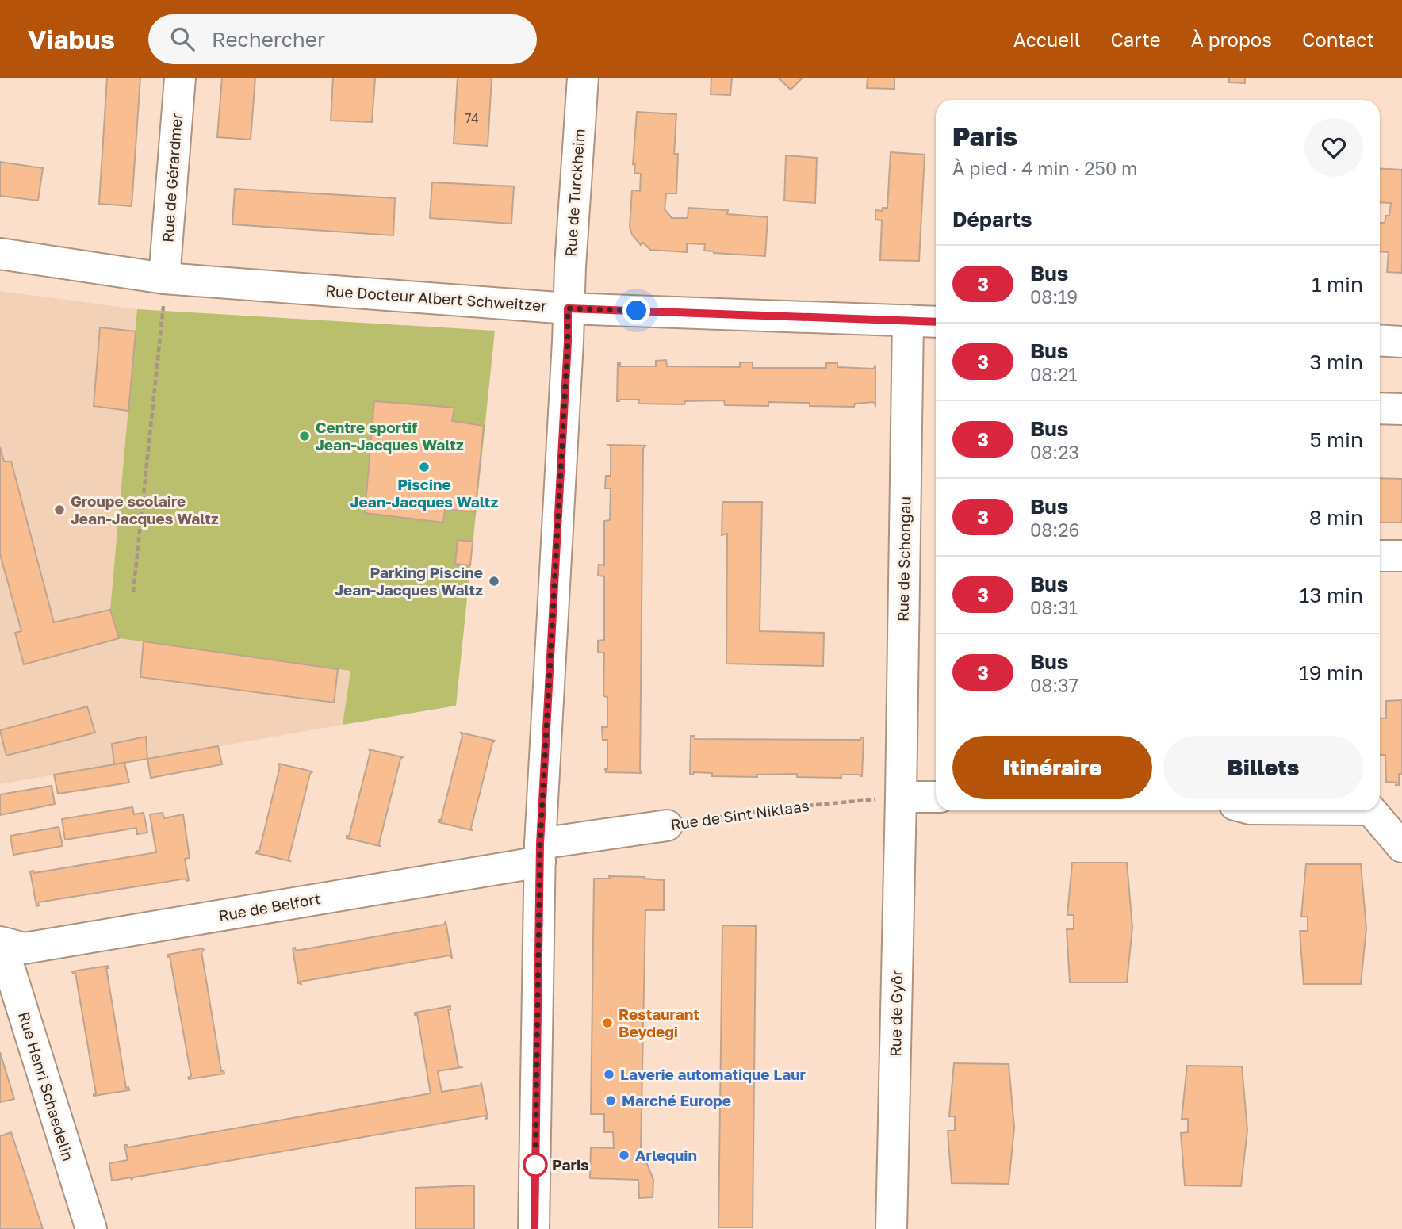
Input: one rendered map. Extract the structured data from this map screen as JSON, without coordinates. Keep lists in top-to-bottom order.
{
  "streets": {
    "street": [
      "Rue de Gérardmer",
      "Rue de Turckheim",
      "Rue Docteur Albert Schweitzer",
      "Rue de Schongau",
      "Rue de Sint Niklaas",
      "Rue de Belfort",
      "Rue de Gyôr",
      "Rue Henri Schaedelin"
    ]
  },
  "crossings": [
    ["Rue de Gérardmer", "Rue Docteur Albert Schweitzer"],
    ["Rue de Turckheim", "Rue Docteur Albert Schweitzer"],
    ["Rue de Turckheim", "Rue de Sint Niklaas"],
    ["Rue de Turckheim", "Rue de Belfort"],
    ["Rue Docteur Albert Schweitzer", "Rue de Schongau"],
    ["Rue de Schongau", "Rue de Sint Niklaas"],
    ["Rue de Schongau", "Rue de Gyôr"],
    ["Rue de Sint Niklaas", "Rue de Belfort"],
    ["Rue de Sint Niklaas", "Rue de Gyôr"],
    ["Rue de Belfort", "Rue Henri Schaedelin"]
  ],
  "places": [
    "Centre sportif Jean-Jacques Waltz",
    "Piscine Jean-Jacques Waltz",
    "Groupe scolaire Jean-Jacques Waltz",
    "Parking Piscine Jean-Jacques Waltz",
    "Restaurant Beydegi",
    "Laverie automatique Laur",
    "Marché Europe",
    "Arlequin",
    "Paris"
  ],
  "lines": ["bus line 3"],
  "house_numbers": ["74"],
  "page": {
    "header": "Viabus",
    "search": "Rechercher",
    "nav": [
      "Accueil",
      "Carte",
      "À propos",
      "Contact"
    ],
    "heading": [
      ["Paris", "À pied · 4 min · 250 m"],
      "Départs"
    ],
    "list": [
      {
        "mark": "3",
        "name": "Bus",
        "note": "08:19",
        "value": "1 min"
      },
      {
        "mark": "3",
        "name": "Bus",
        "note": "08:21",
        "value": "3 min"
      },
      {
        "mark": "3",
        "name": "Bus",
        "note": "08:23",
        "value": "5 min"
      },
      {
        "mark": "3",
        "name": "Bus",
        "note": "08:26",
        "value": "8 min"
      },
      {
        "mark": "3",
        "name": "Bus",
        "note": "08:31",
        "value": "13 min"
      },
      {
        "mark": "3",
        "name": "Bus",
        "note": "08:37",
        "value": "19 min"
      }
    ],
    "buttons": ["Itinéraire", "Billets"]
  }
}
